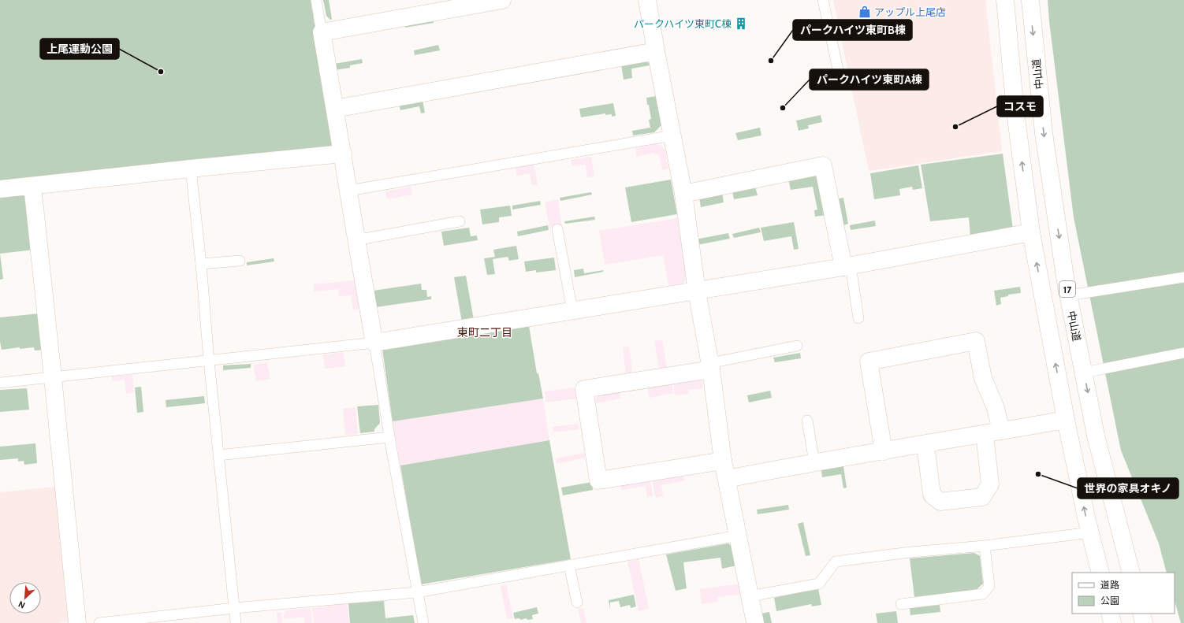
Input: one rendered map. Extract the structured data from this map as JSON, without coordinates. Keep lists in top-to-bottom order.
{
  "streets": {
    "main road": ["中山道", "17"]
  },
  "districts": ["東町二丁目"],
  "places": {
    "shop": ["アップル上尾店"],
    "building": ["パークハイツ東町C棟"],
    "other": [
      "パークハイツ東町B棟",
      "上尾運動公園",
      "パークハイツ東町A棟",
      "コスモ",
      "世界の家具オキノ"
    ]
  },
  "legend": ["道路", "公園"],
  "north": "bottom left"
}
